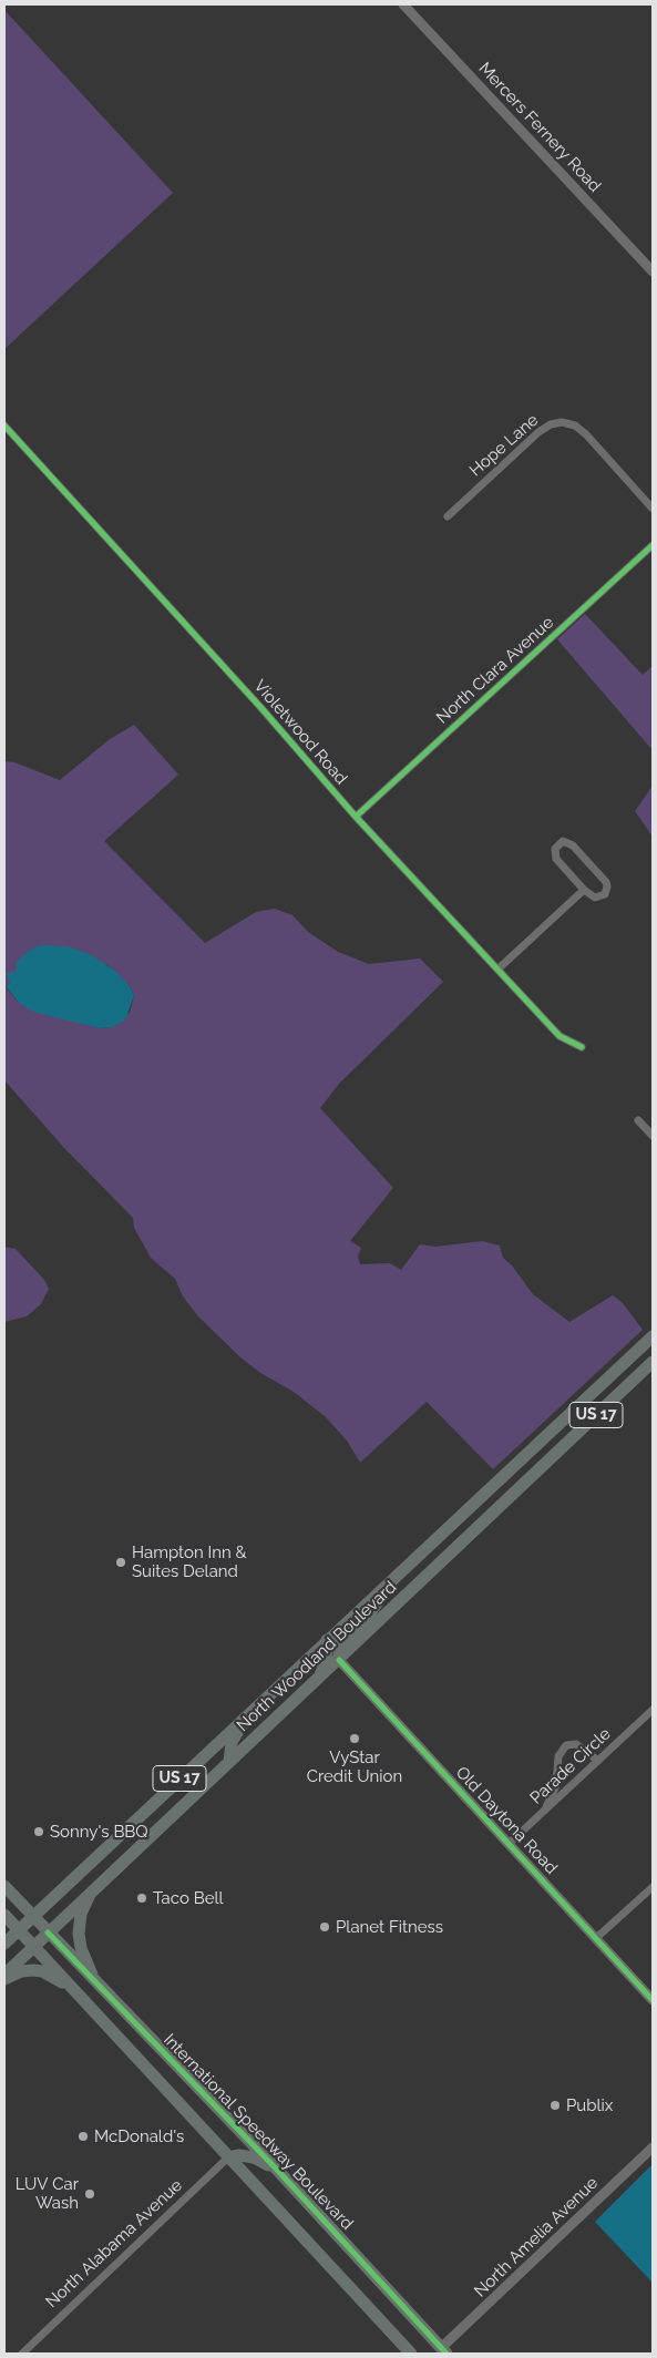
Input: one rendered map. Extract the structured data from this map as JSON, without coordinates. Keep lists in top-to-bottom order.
{
  "streets": {
    "main road": ["US 17", "North Woodland Boulevard", "International Speedway Boulevard"],
    "street": [
      "Mercers Fernery Road",
      "Hope Lane",
      "North Clara Avenue",
      "Violetwood Road",
      "Parade Circle",
      "Old Daytona Road",
      "North Amelia Avenue",
      "North Alabama Avenue"
    ]
  },
  "crossings": [
    ["North Clara Avenue", "Violetwood Road"],
    ["North Woodland Boulevard", "Old Daytona Road"],
    ["North Woodland Boulevard", "International Speedway Boulevard"],
    ["Parade Circle", "Old Daytona Road"],
    ["International Speedway Boulevard", "North Amelia Avenue"]
  ],
  "places": [
    "Hampton Inn & Suites Deland",
    "VyStar Credit Union",
    "Sonny's BBQ",
    "Taco Bell",
    "Planet Fitness",
    "Publix",
    "McDonald's",
    "LUV Car Wash"
  ]
}
